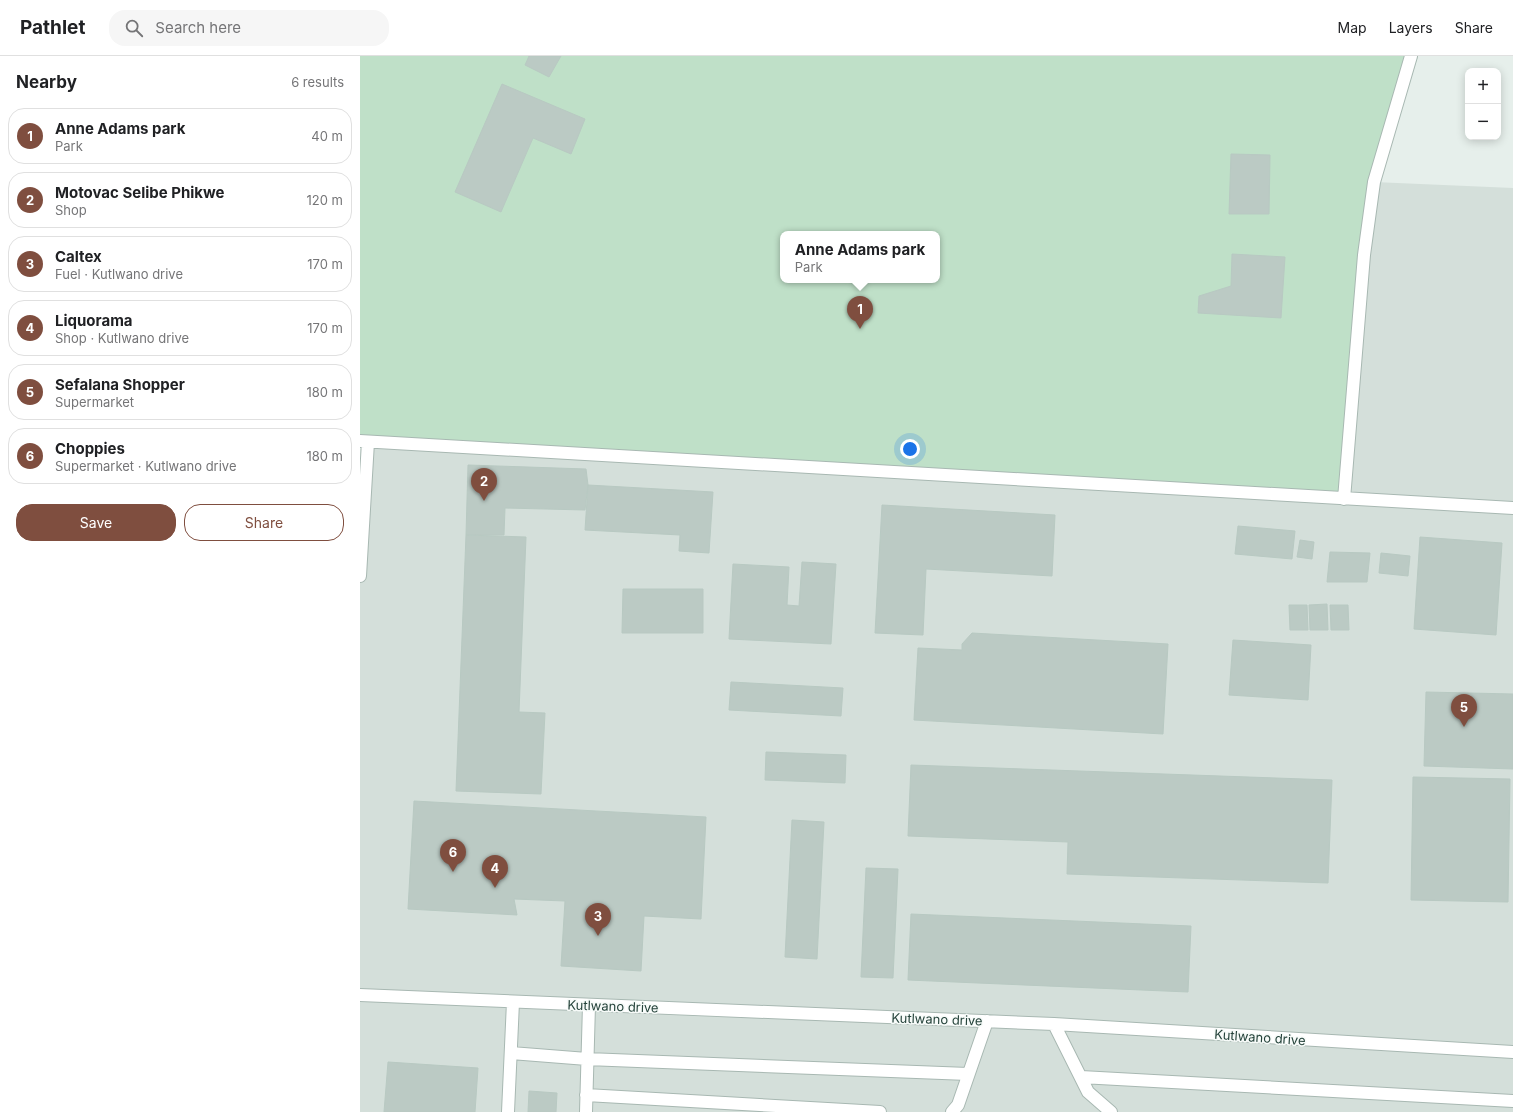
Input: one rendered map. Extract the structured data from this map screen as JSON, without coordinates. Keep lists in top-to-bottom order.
{
  "streets": {
    "street": ["Kutlwano drive"]
  },
  "page": {
    "header": "Pathlet",
    "search": "Search here",
    "nav": ["Map", "Layers", "Share"],
    "heading": ["Nearby", "6 results"],
    "map_buttons": ["+", "−"],
    "list": [
      {
        "mark": "1",
        "name": "Anne Adams park",
        "note": "Park",
        "value": "40 m"
      },
      {
        "mark": "2",
        "name": "Motovac Selibe Phikwe",
        "note": "Shop",
        "value": "120 m"
      },
      {
        "mark": "3",
        "name": "Caltex",
        "note": "Fuel · Kutlwano drive",
        "value": "170 m"
      },
      {
        "mark": "4",
        "name": "Liquorama",
        "note": "Shop · Kutlwano drive",
        "value": "170 m"
      },
      {
        "mark": "5",
        "name": "Sefalana Shopper",
        "note": "Supermarket",
        "value": "180 m"
      },
      {
        "mark": "6",
        "name": "Choppies",
        "note": "Supermarket · Kutlwano drive",
        "value": "180 m"
      }
    ],
    "popup": ["Anne Adams park", "Park"],
    "pins": [
      "1",
      "2",
      "5",
      "6",
      "4",
      "3"
    ],
    "buttons": ["Save", "Share"]
  }
}
